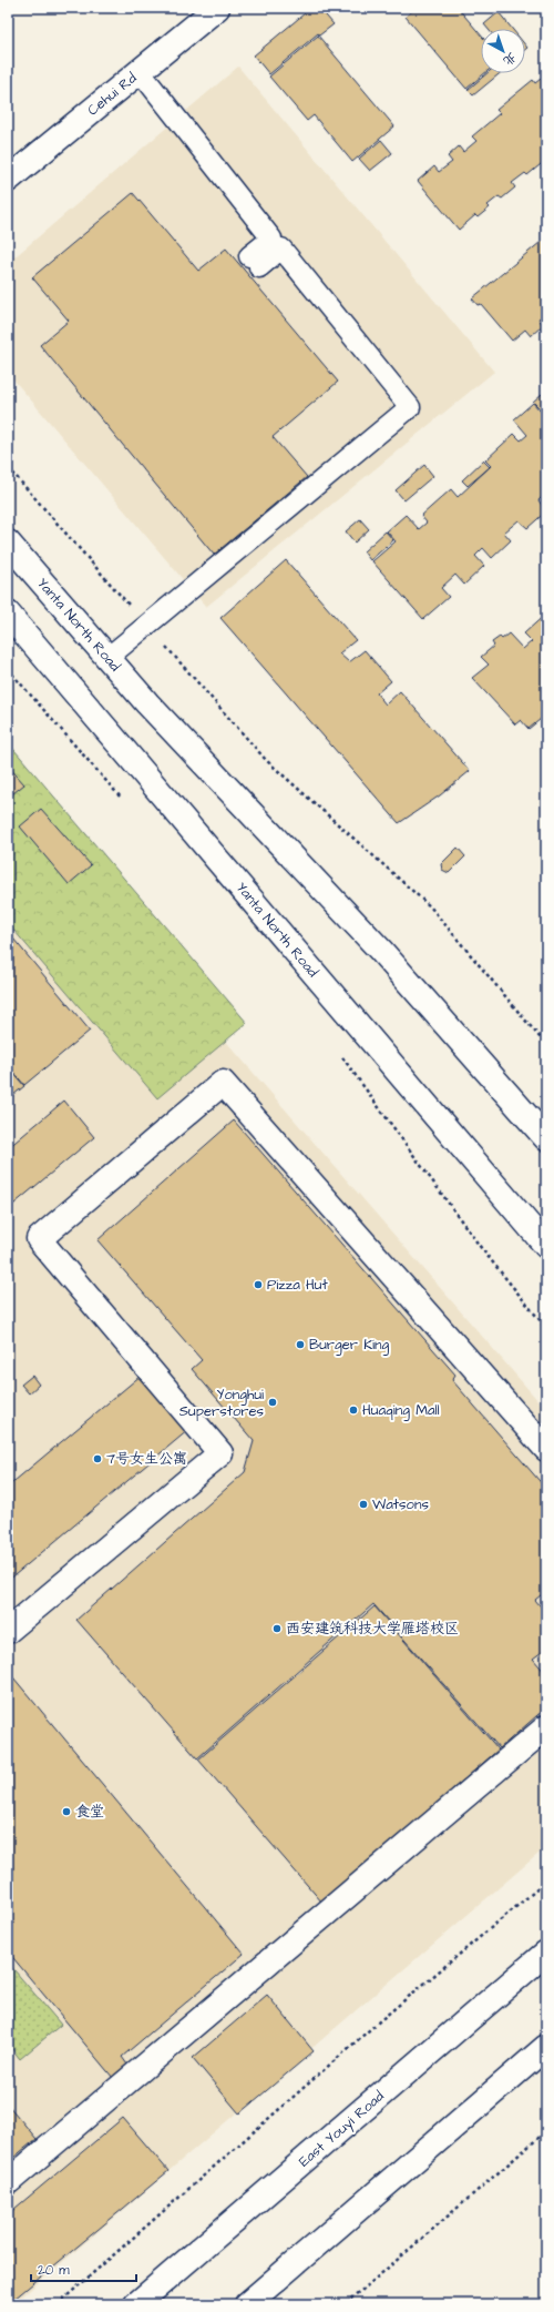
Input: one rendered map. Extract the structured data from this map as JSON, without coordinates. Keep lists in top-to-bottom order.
{
  "streets": {
    "main road": ["Cehui Rd", "Yanta North Road", "East Youyi Road"]
  },
  "places": [
    "Pizza Hut",
    "Burger King",
    "Yonghui Superstores",
    "Huaqing Mall",
    "7号女生公寓",
    "Watsons",
    "西安建筑科技大学雁塔校区",
    "食堂"
  ],
  "scale_bar": "20 m",
  "north": "bottom right"
}
